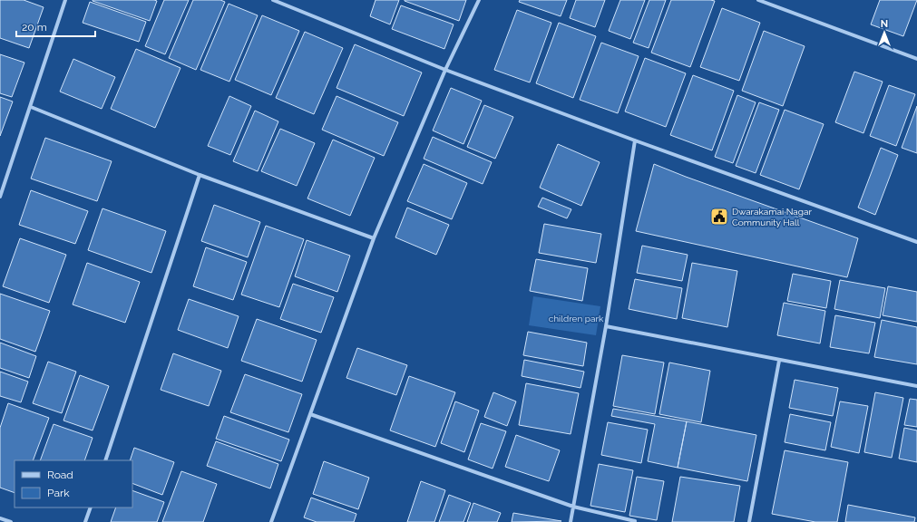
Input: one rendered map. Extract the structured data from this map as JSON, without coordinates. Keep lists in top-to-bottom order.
{
  "parks": ["children park"],
  "places": {
    "public building": ["Dwarakamai Nagar Community Hall"]
  },
  "legend": ["Road", "Park"],
  "scale_bar": "20 m",
  "north": "top"
}
